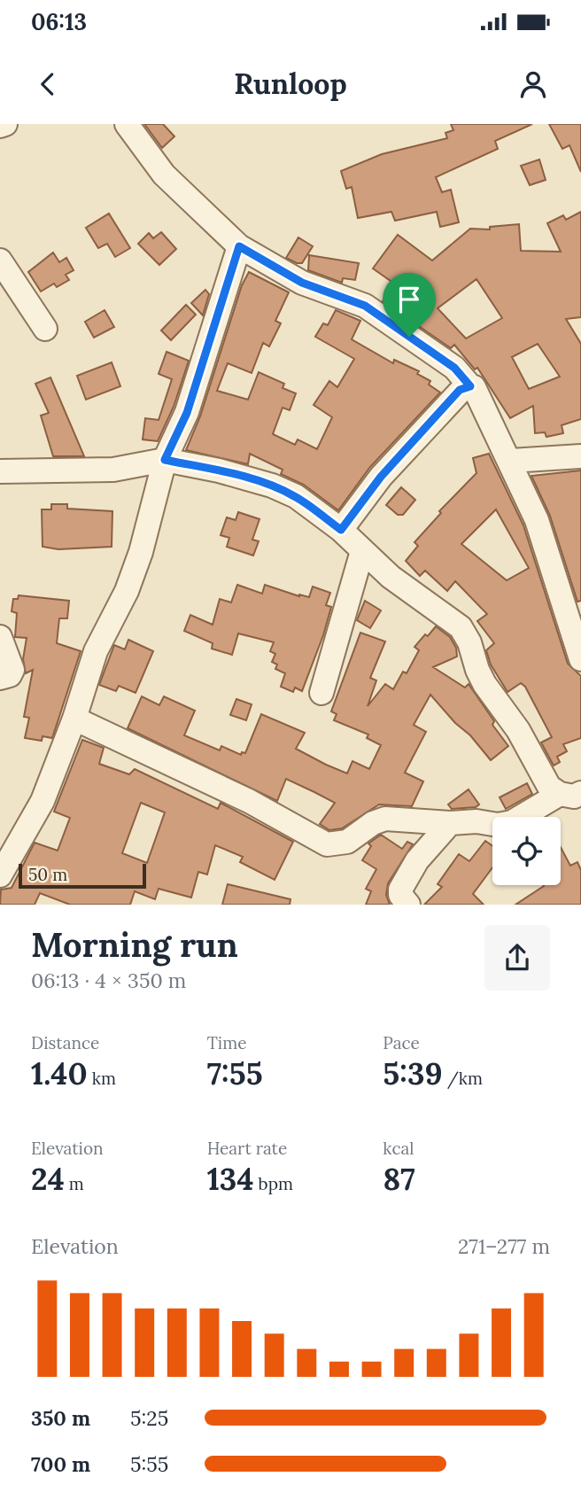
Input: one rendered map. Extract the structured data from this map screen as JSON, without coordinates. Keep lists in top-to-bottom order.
{
  "scale_bar": "50 m",
  "page": {
    "status": "06:13",
    "header": "Runloop",
    "scale": "50 m",
    "heading": ["Morning run", "06:13 · 4 × 350 m"],
    "stats": [
      ["Distance", "1.40 km"],
      ["Time", "7:55"],
      ["Pace", "5:39 /km"],
      ["Elevation", "24 m"],
      ["Heart rate", "134 bpm"],
      ["kcal", "87"]
    ],
    "chart": ["Elevation", "271–277 m"],
    "list": [
      {
        "name": "350 m",
        "note": "5:25"
      },
      {
        "name": "700 m",
        "note": "5:55"
      }
    ]
  }
}
